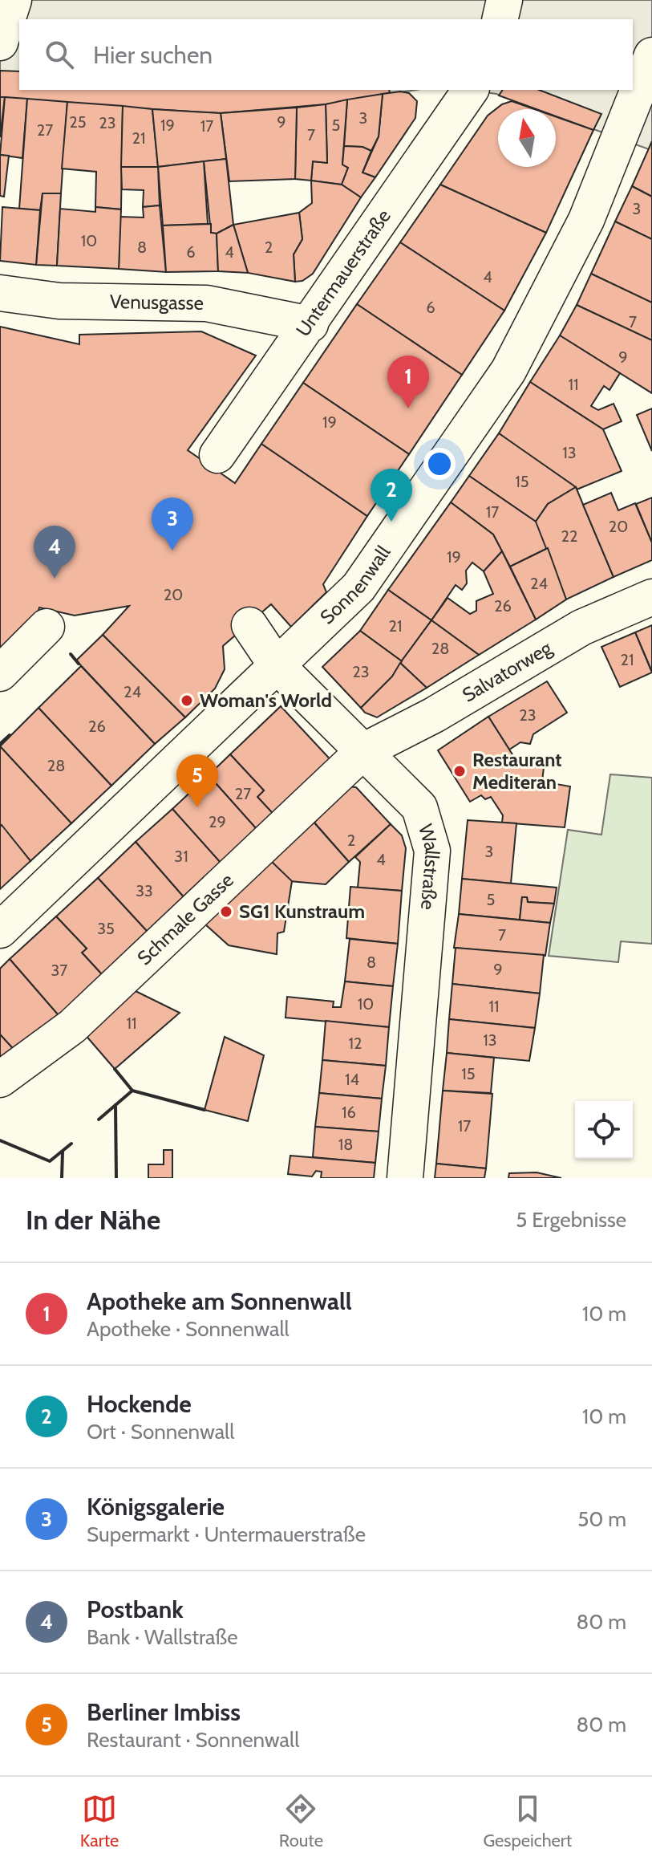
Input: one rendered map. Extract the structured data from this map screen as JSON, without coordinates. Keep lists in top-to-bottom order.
{
  "streets": {
    "street": [
      "Untermauerstraße",
      "Venusgasse",
      "Sonnenwall",
      "Salvatorweg",
      "Wallstraße",
      "Schmale Gasse"
    ]
  },
  "crossings": [
    ["Untermauerstraße", "Venusgasse"],
    ["Sonnenwall", "Wallstraße"],
    ["Salvatorweg", "Wallstraße"],
    ["Salvatorweg", "Schmale Gasse"],
    ["Wallstraße", "Schmale Gasse"]
  ],
  "places": ["Woman's World", "Restaurant Mediteran", "SG1 Kunstraum"],
  "house_numbers": [
    "3",
    "25",
    "9",
    "23",
    "19",
    "5",
    "17",
    "27",
    "7",
    "21",
    "3",
    "10",
    "8",
    "2",
    "6",
    "4",
    "4",
    "6",
    "7",
    "9",
    "11",
    "19",
    "13",
    "15",
    "17",
    "20",
    "22",
    "19",
    "24",
    "20",
    "26",
    "21",
    "28",
    "21",
    "23",
    "24",
    "23",
    "26",
    "28",
    "27",
    "29",
    "2",
    "3",
    "31",
    "4",
    "33",
    "5",
    "35",
    "7",
    "8",
    "9",
    "37",
    "10",
    "11",
    "11",
    "13",
    "12",
    "15",
    "14",
    "16",
    "17",
    "18"
  ],
  "north": "top",
  "page": {
    "search": "Hier suchen",
    "pins": [
      "1",
      "2",
      "3",
      "4",
      "5"
    ],
    "heading": ["In der Nähe", "5 Ergebnisse"],
    "list": [
      {
        "mark": "1",
        "name": "Apotheke am Sonnenwall",
        "note": "Apotheke · Sonnenwall",
        "value": "10 m"
      },
      {
        "mark": "2",
        "name": "Hockende",
        "note": "Ort · Sonnenwall",
        "value": "10 m"
      },
      {
        "mark": "3",
        "name": "Königsgalerie",
        "note": "Supermarkt · Untermauerstraße",
        "value": "50 m"
      },
      {
        "mark": "4",
        "name": "Postbank",
        "note": "Bank · Wallstraße",
        "value": "80 m"
      },
      {
        "mark": "5",
        "name": "Berliner Imbiss",
        "note": "Restaurant · Sonnenwall",
        "value": "80 m"
      }
    ],
    "nav": ["Karte", "Route", "Gespeichert"]
  }
}
